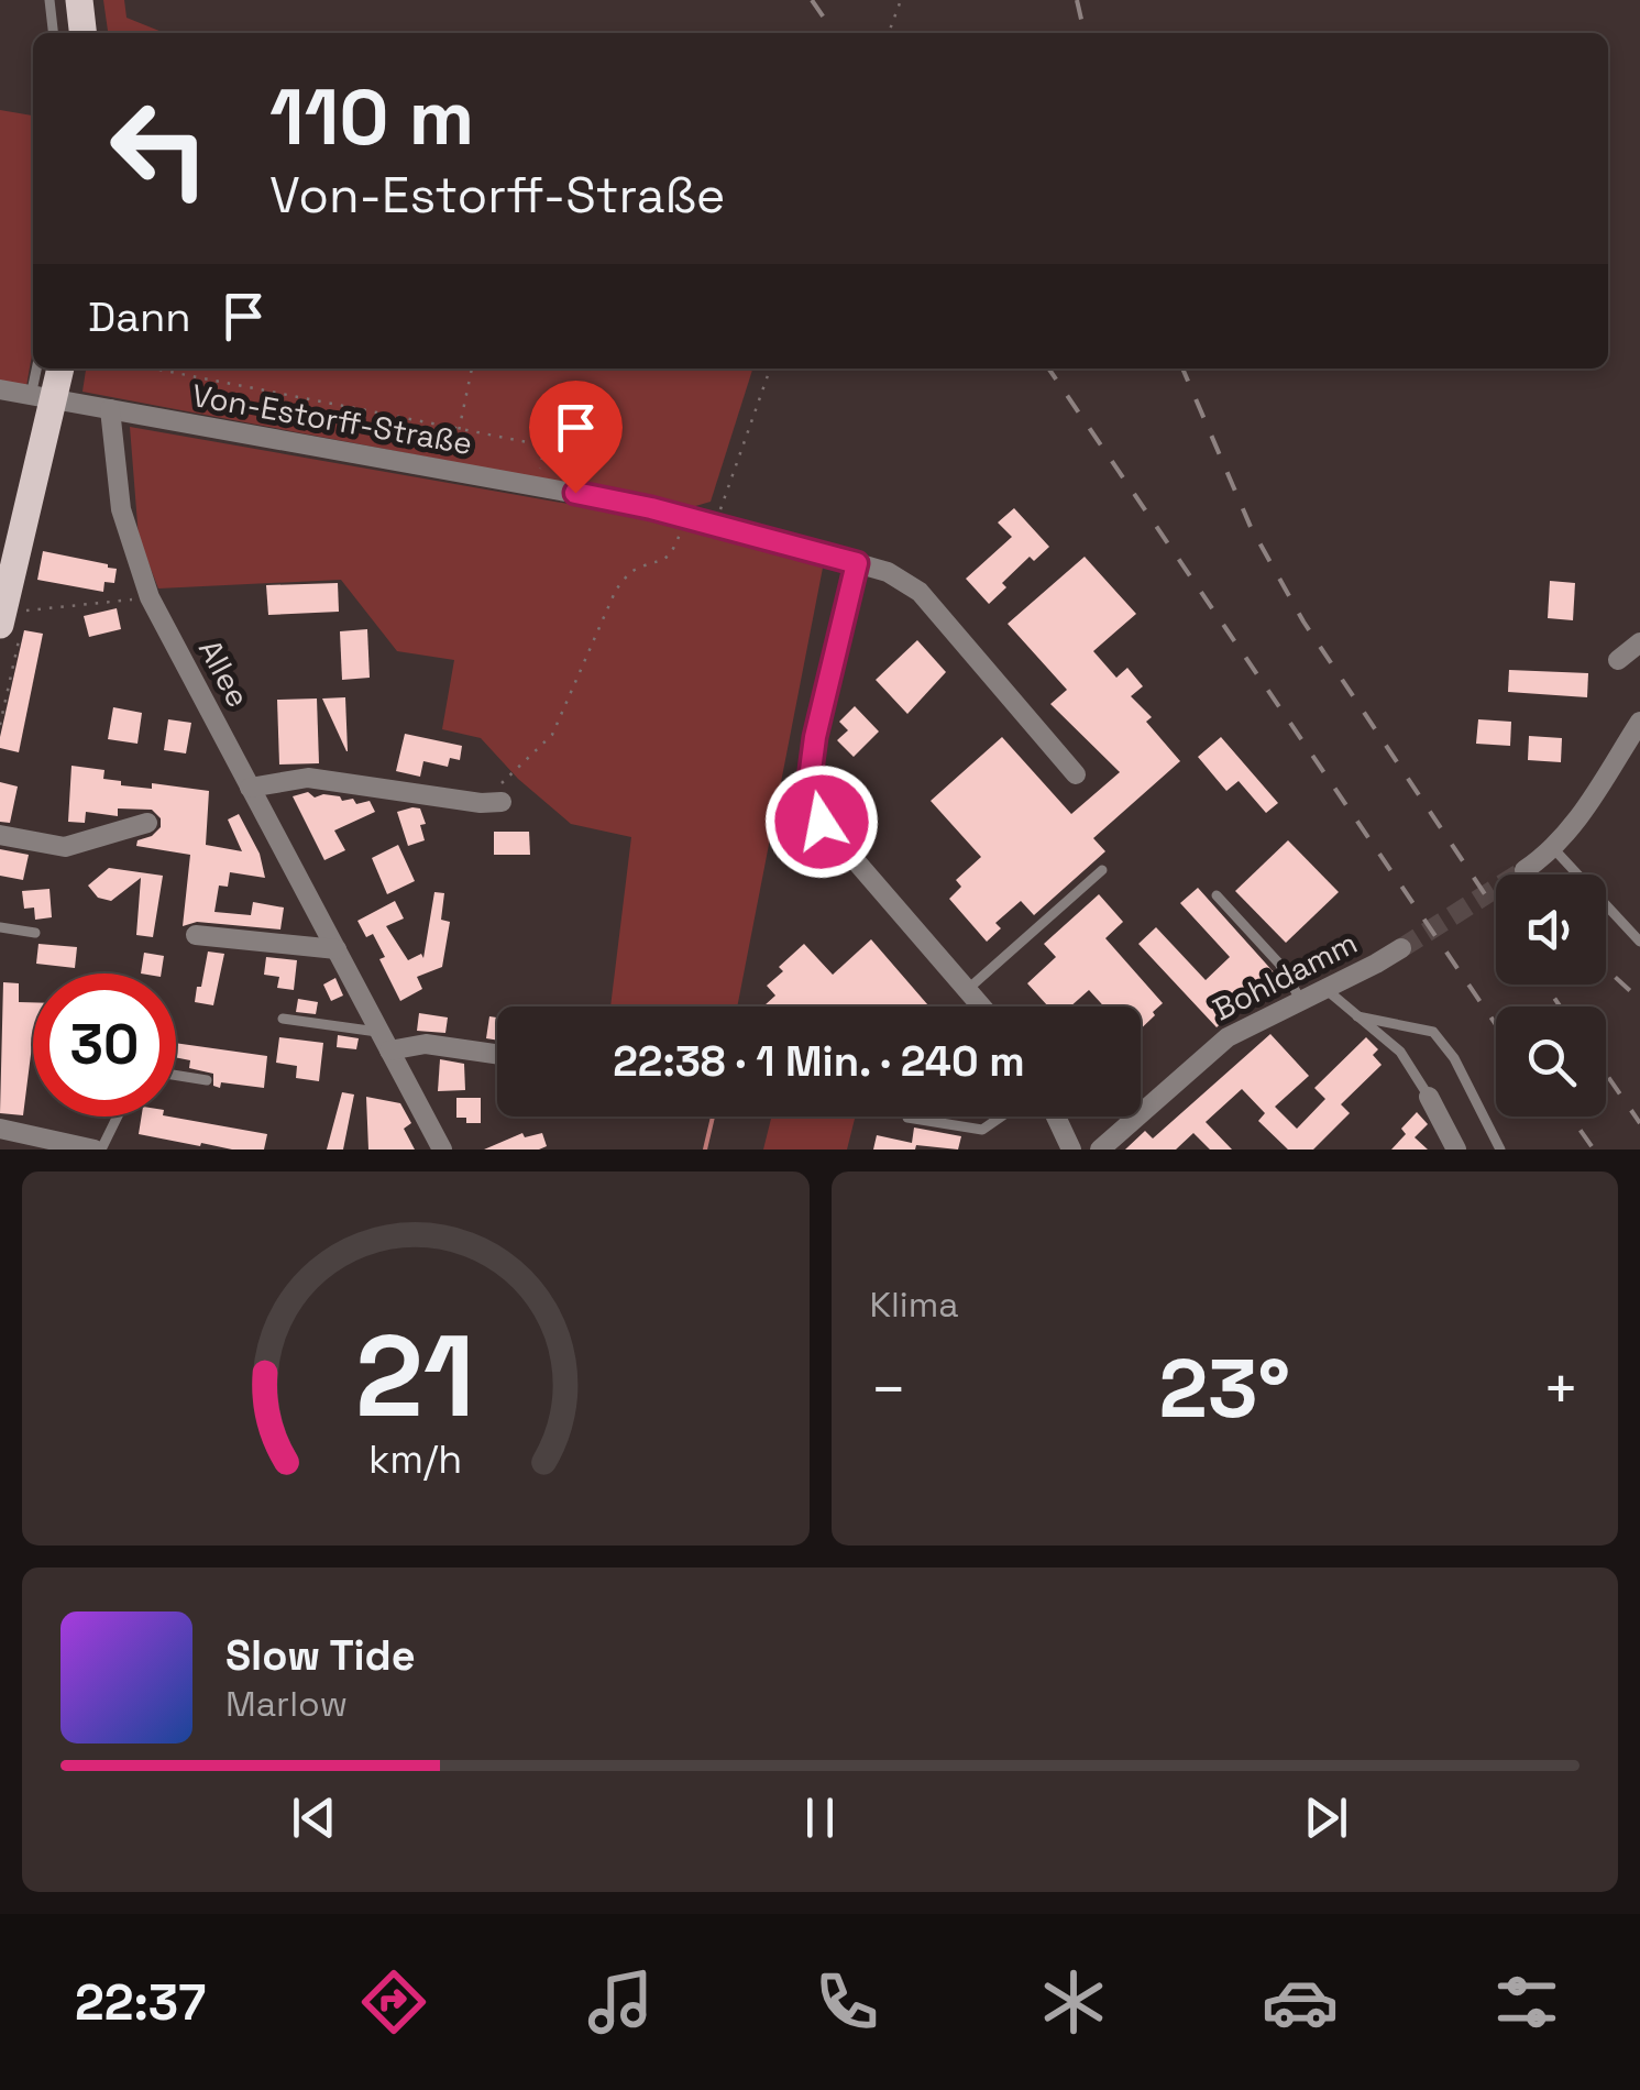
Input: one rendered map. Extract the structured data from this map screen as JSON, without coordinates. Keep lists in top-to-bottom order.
{
  "streets": {
    "street": ["Von-Estorff-Straße", "Allee", "Bohldamm"]
  },
  "crossings": [
    ["Von-Estorff-Straße", "Allee"]
  ],
  "page": {
    "turn": ["110 m", "Von-Estorff-Straße"],
    "then": "Dann",
    "limit": "30",
    "trip": "22:38 · 1 Min. · 240 m",
    "tile": "Klima",
    "heat": ["−", "23°", "+"],
    "song": ["Slow Tide", "Marlow"],
    "tabs": "22:37",
    "gauge": ["21", "km/h"]
  }
}
